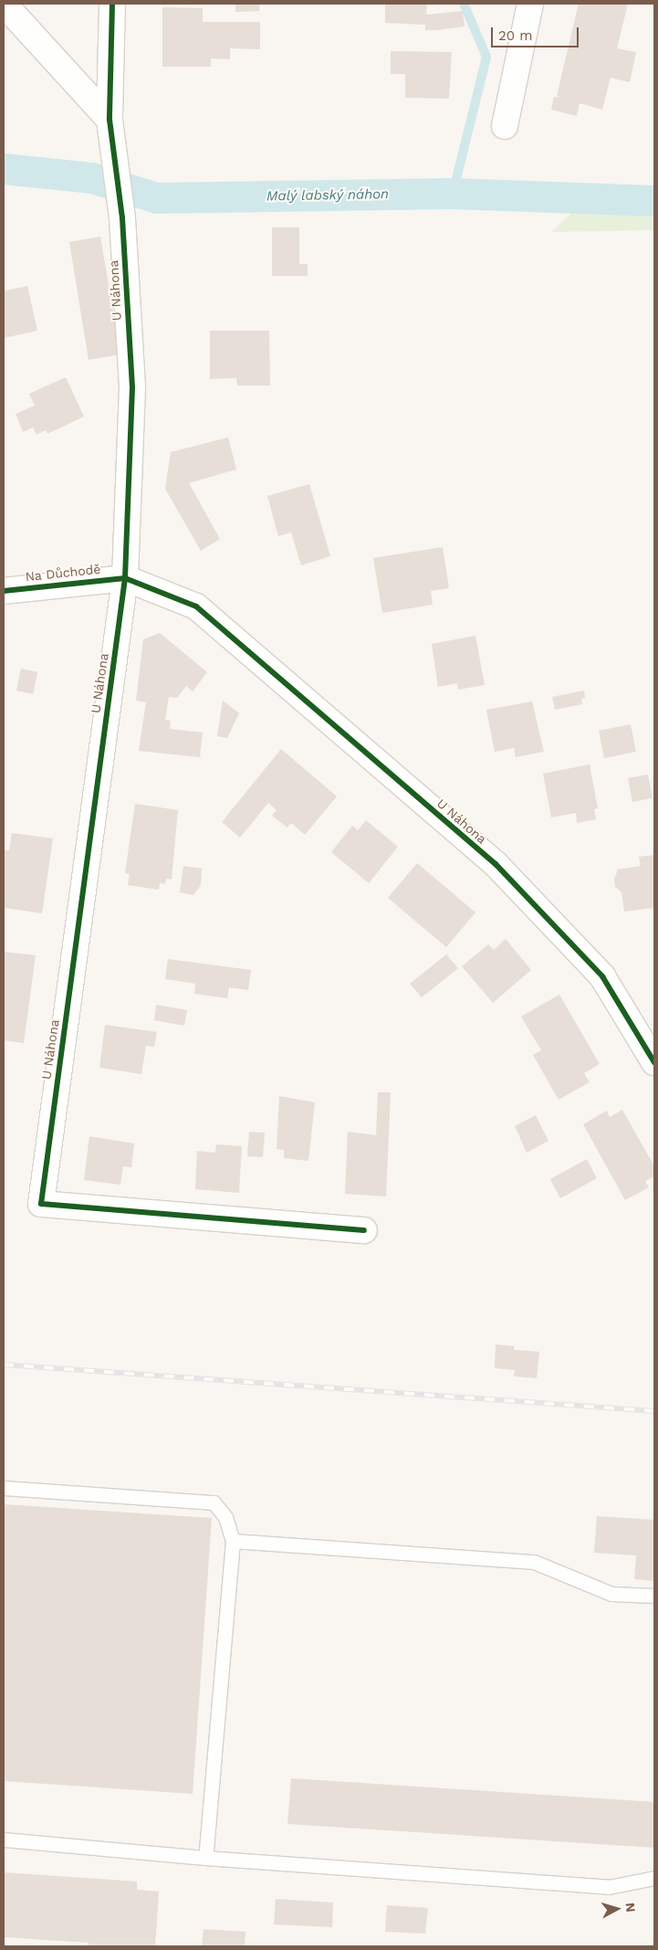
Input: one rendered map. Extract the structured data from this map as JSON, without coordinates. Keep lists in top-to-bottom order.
{
  "streets": {
    "street": ["U Náhona", "Na Důchodě"]
  },
  "crossings": [
    ["U Náhona", "Na Důchodě"]
  ],
  "water": ["Malý labský náhon"],
  "scale_bar": "20 m",
  "north": "right"
}
